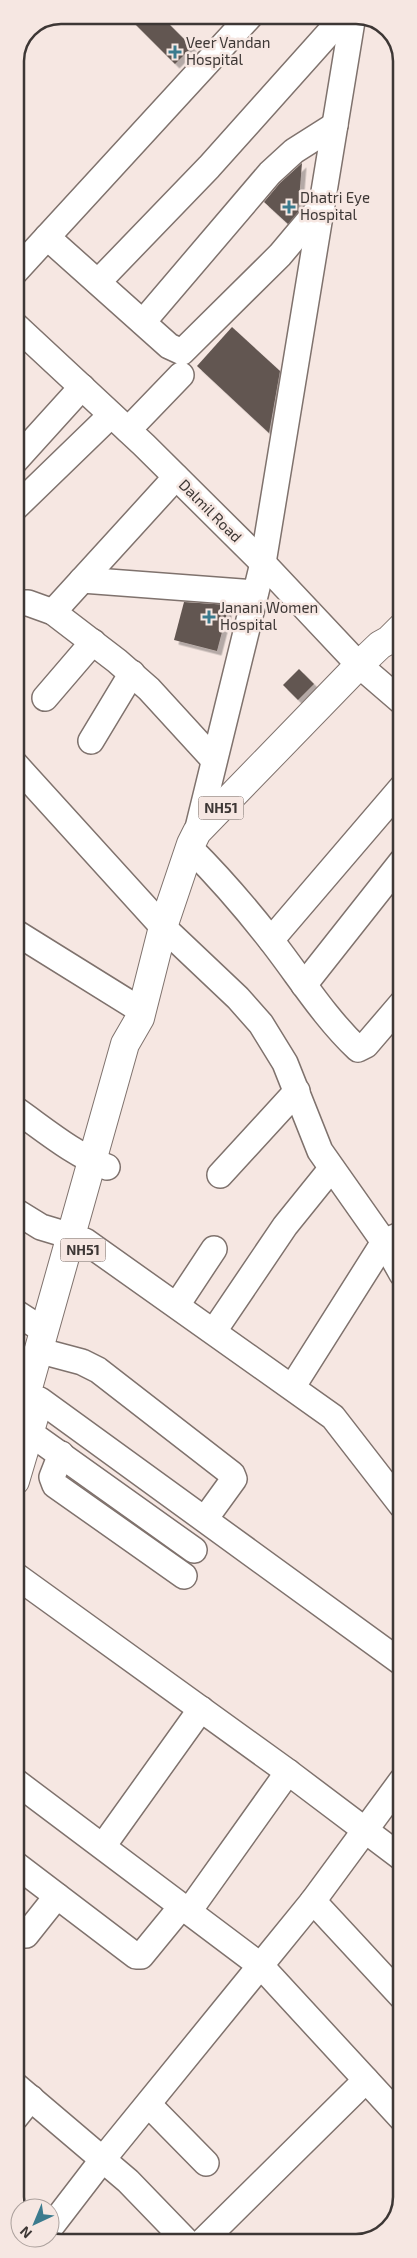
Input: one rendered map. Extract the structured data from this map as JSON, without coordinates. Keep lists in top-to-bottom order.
{
  "streets": {
    "highway": ["NH51"],
    "street": ["Dalmil Road"]
  },
  "crossings": [
    ["Dalmil Road", "NH51"]
  ],
  "places": {
    "health": ["Veer Vandan Hospital", "Dhatri Eye Hospital", "Janani Women Hospital"]
  },
  "north": "bottom left"
}
